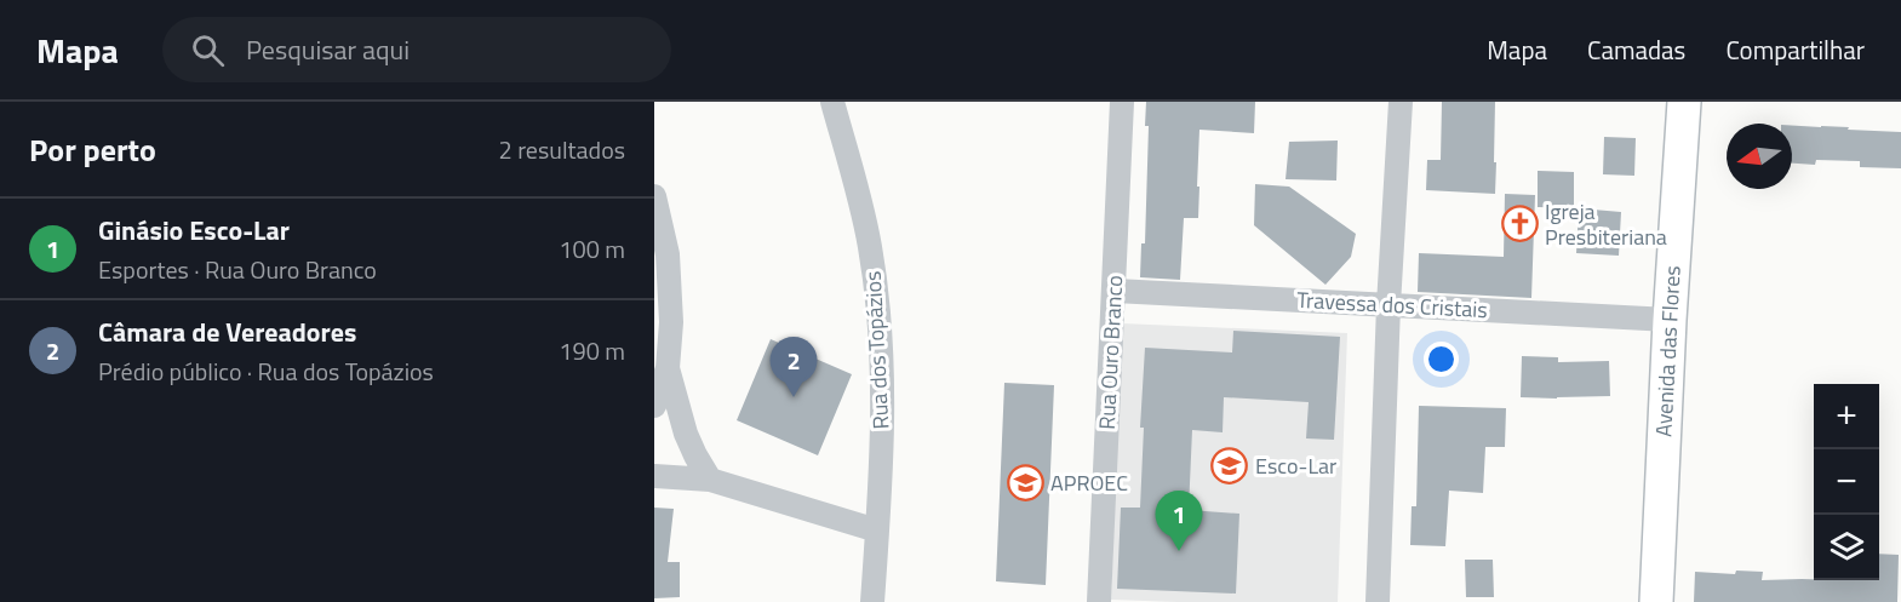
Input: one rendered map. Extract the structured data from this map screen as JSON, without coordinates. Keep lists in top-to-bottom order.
{
  "streets": {
    "street": [
      "Travessa dos Cristais",
      "Rua dos Topázios",
      "Avenida das Flores",
      "Rua Ouro Branco"
    ]
  },
  "crossings": [
    ["Travessa dos Cristais", "Avenida das Flores"],
    ["Travessa dos Cristais", "Rua Ouro Branco"]
  ],
  "places": {
    "church": ["Igreja Presbiteriana"],
    "school or university": ["Esco-Lar", "APROEC"]
  },
  "north": "left",
  "page": {
    "header": "Mapa",
    "search": "Pesquisar aqui",
    "nav": ["Mapa", "Camadas", "Compartilhar"],
    "heading": ["Por perto", "2 resultados"],
    "list": [
      {
        "mark": "1",
        "name": "Ginásio Esco-Lar",
        "note": "Esportes · Rua Ouro Branco",
        "value": "100 m"
      },
      {
        "mark": "2",
        "name": "Câmara de Vereadores",
        "note": "Prédio público · Rua dos Topázios",
        "value": "190 m"
      }
    ],
    "pins": ["2", "1"],
    "map_buttons": ["+", "−"]
  }
}
